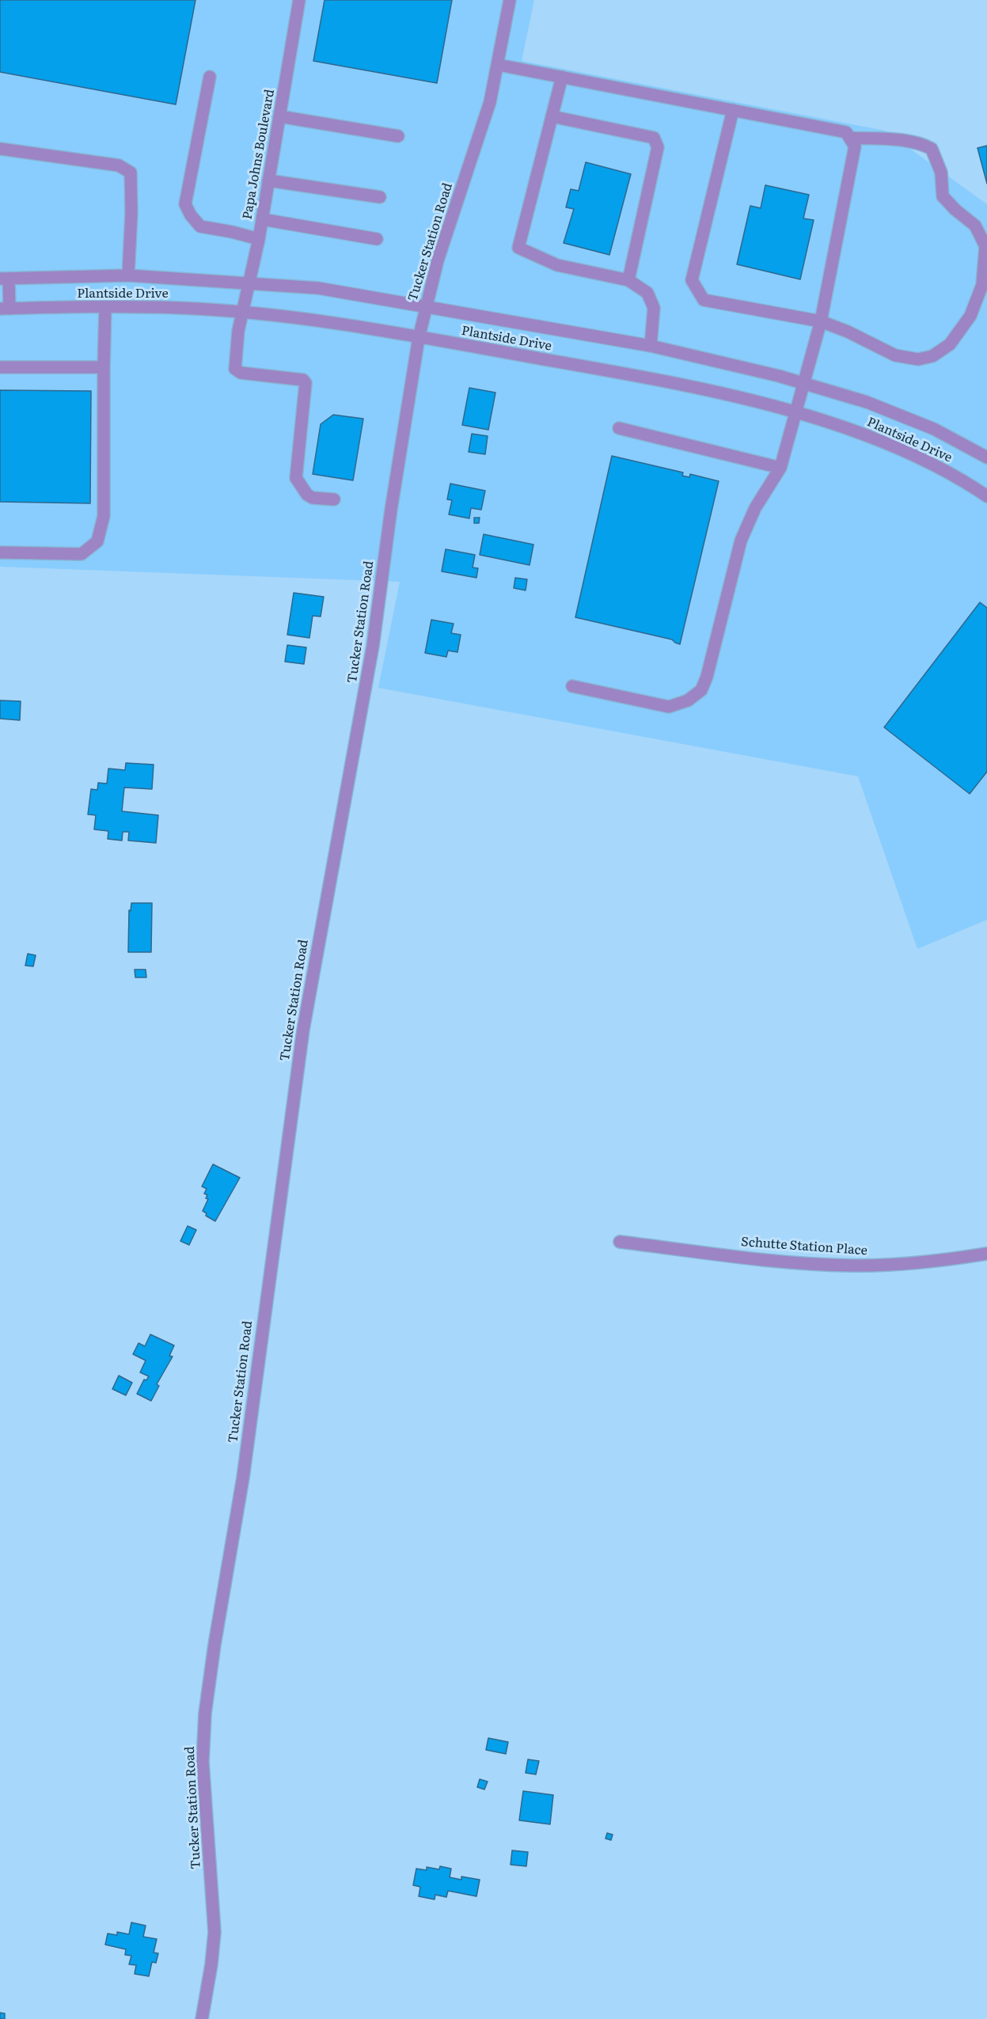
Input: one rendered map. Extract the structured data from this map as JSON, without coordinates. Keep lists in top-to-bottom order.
{
  "streets": {
    "street": [
      "Papa Johns Boulevard",
      "Tucker Station Road",
      "Plantside Drive",
      "Schutte Station Place"
    ]
  },
  "crossings": [
    ["Papa Johns Boulevard", "Plantside Drive"],
    ["Tucker Station Road", "Plantside Drive"]
  ]
}
